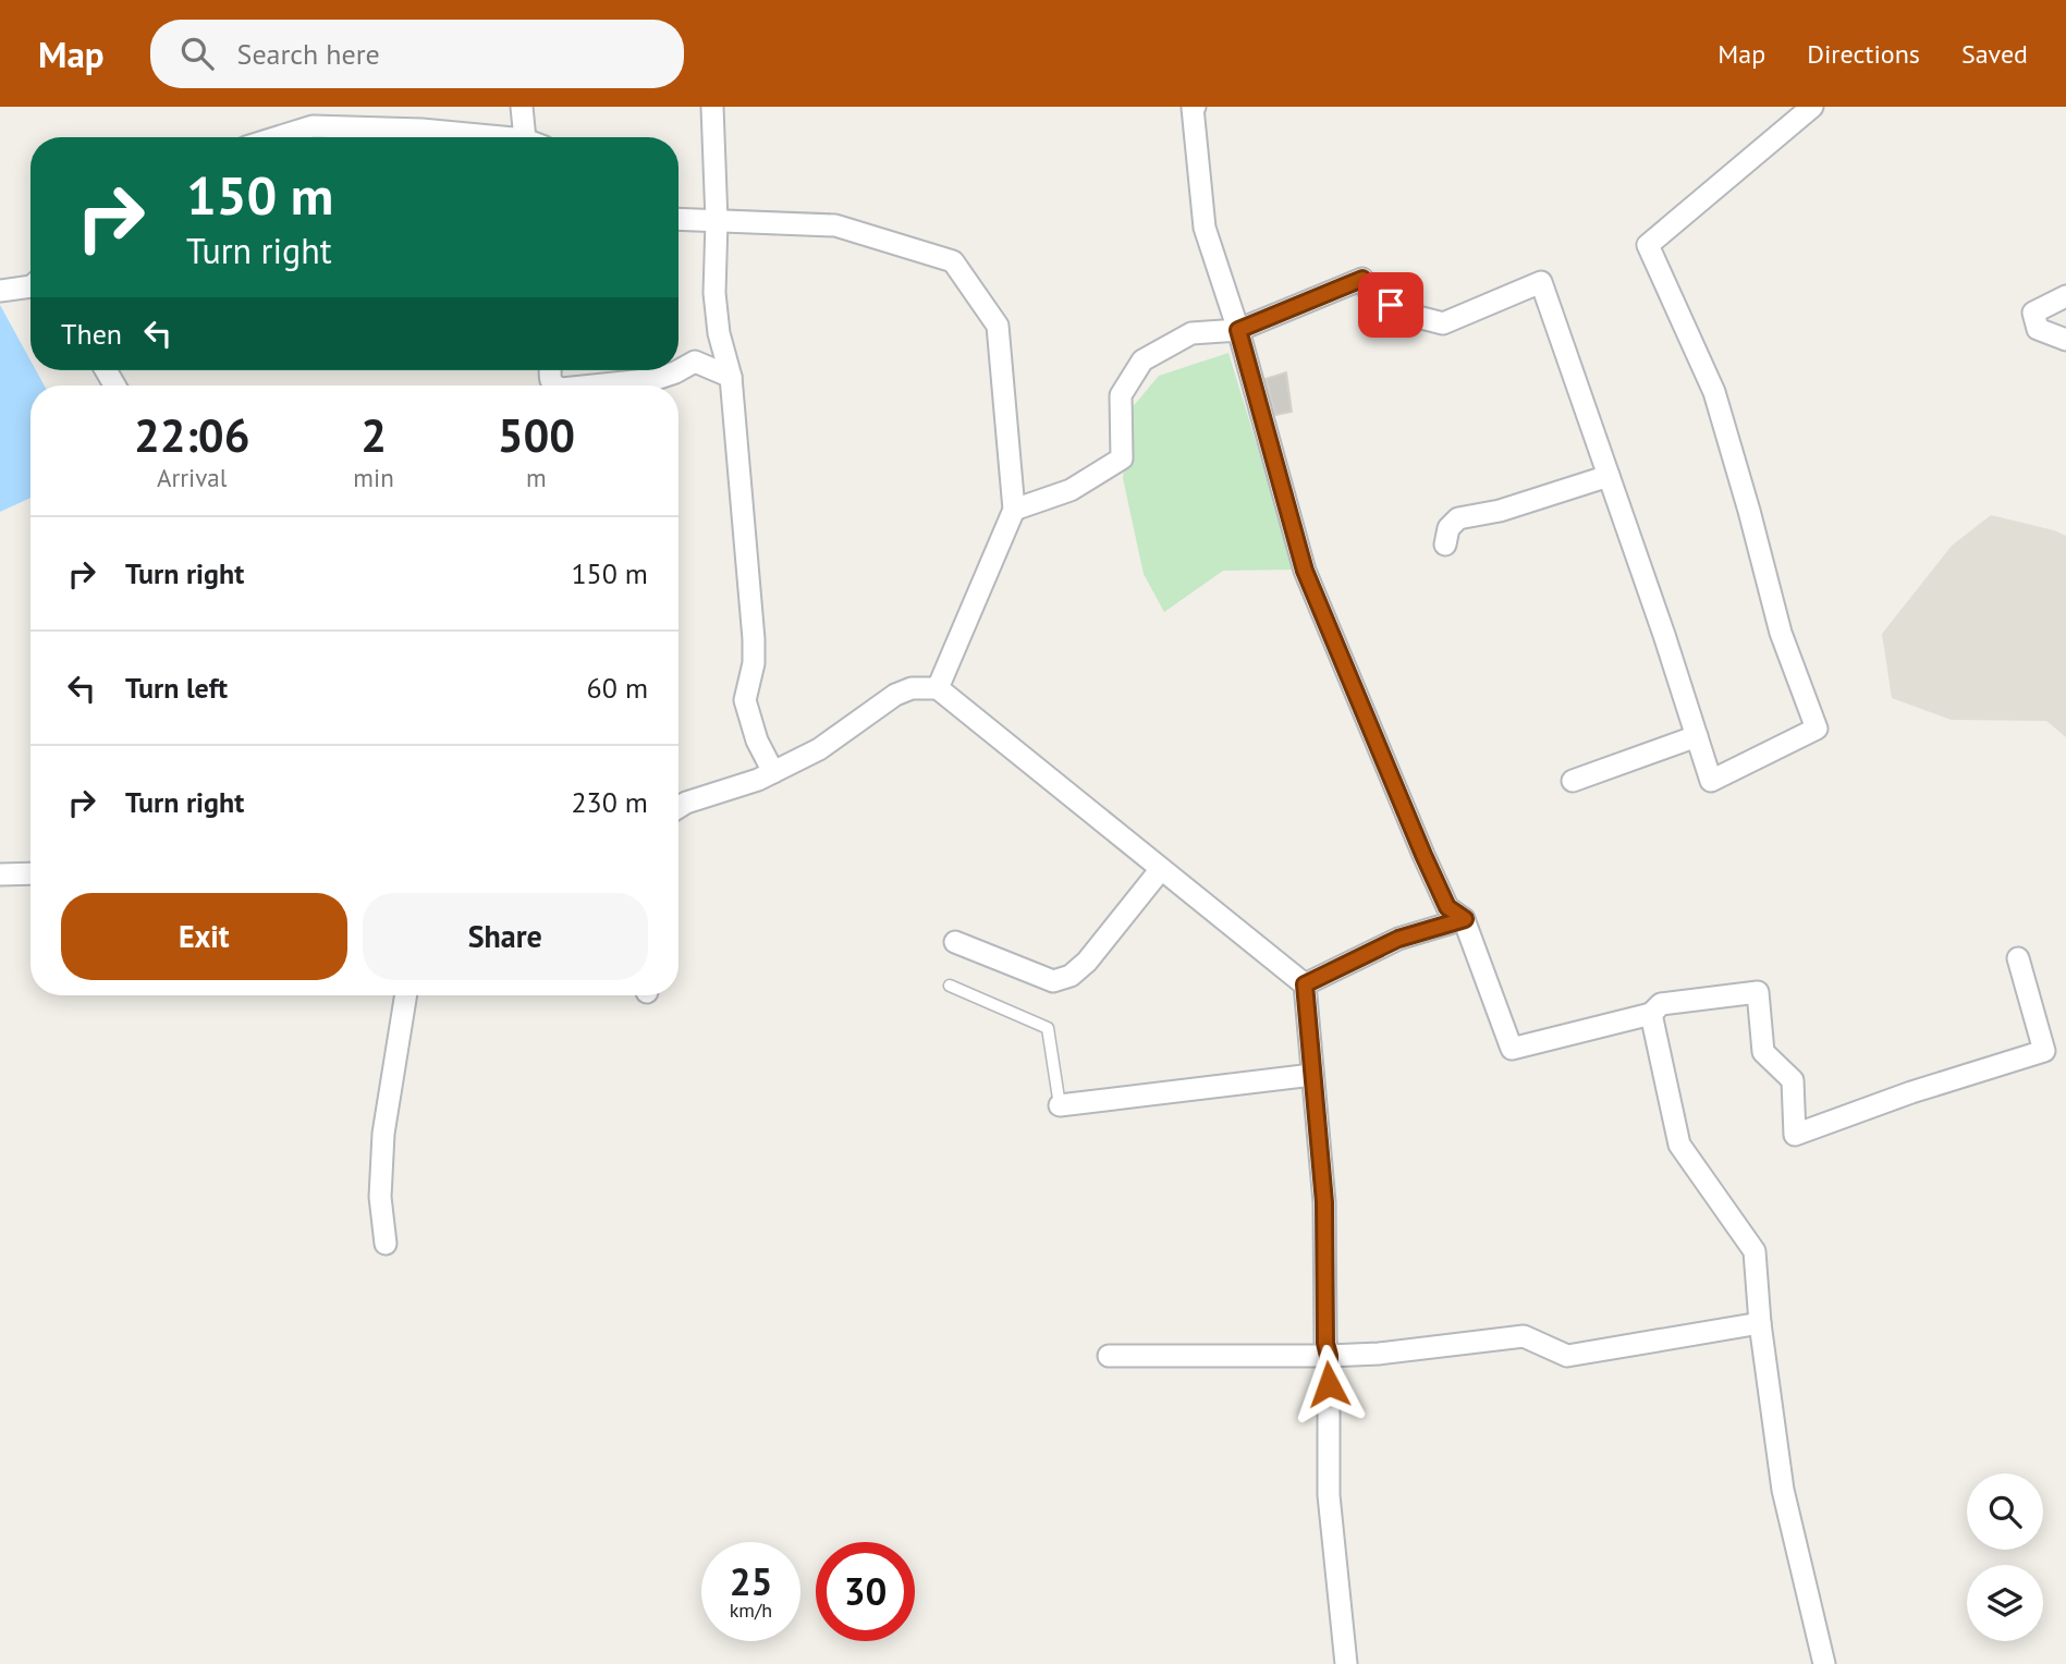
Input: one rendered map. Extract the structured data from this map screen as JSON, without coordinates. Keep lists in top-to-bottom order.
{
  "page": {
    "header": "Map",
    "search": "Search here",
    "nav": ["Map", "Directions", "Saved"],
    "turn": ["150 m", "Turn right"],
    "then": "Then",
    "eta": [
      "22:06",
      "Arrival",
      "2",
      "min",
      "500",
      "m"
    ],
    "list": [
      {
        "name": "Turn right",
        "value": "150 m"
      },
      {
        "name": "Turn left",
        "value": "60 m"
      },
      {
        "name": "Turn right",
        "value": "230 m"
      }
    ],
    "buttons": ["Exit", "Share"],
    "speed": "25 km/h",
    "limit": "30"
  }
}
